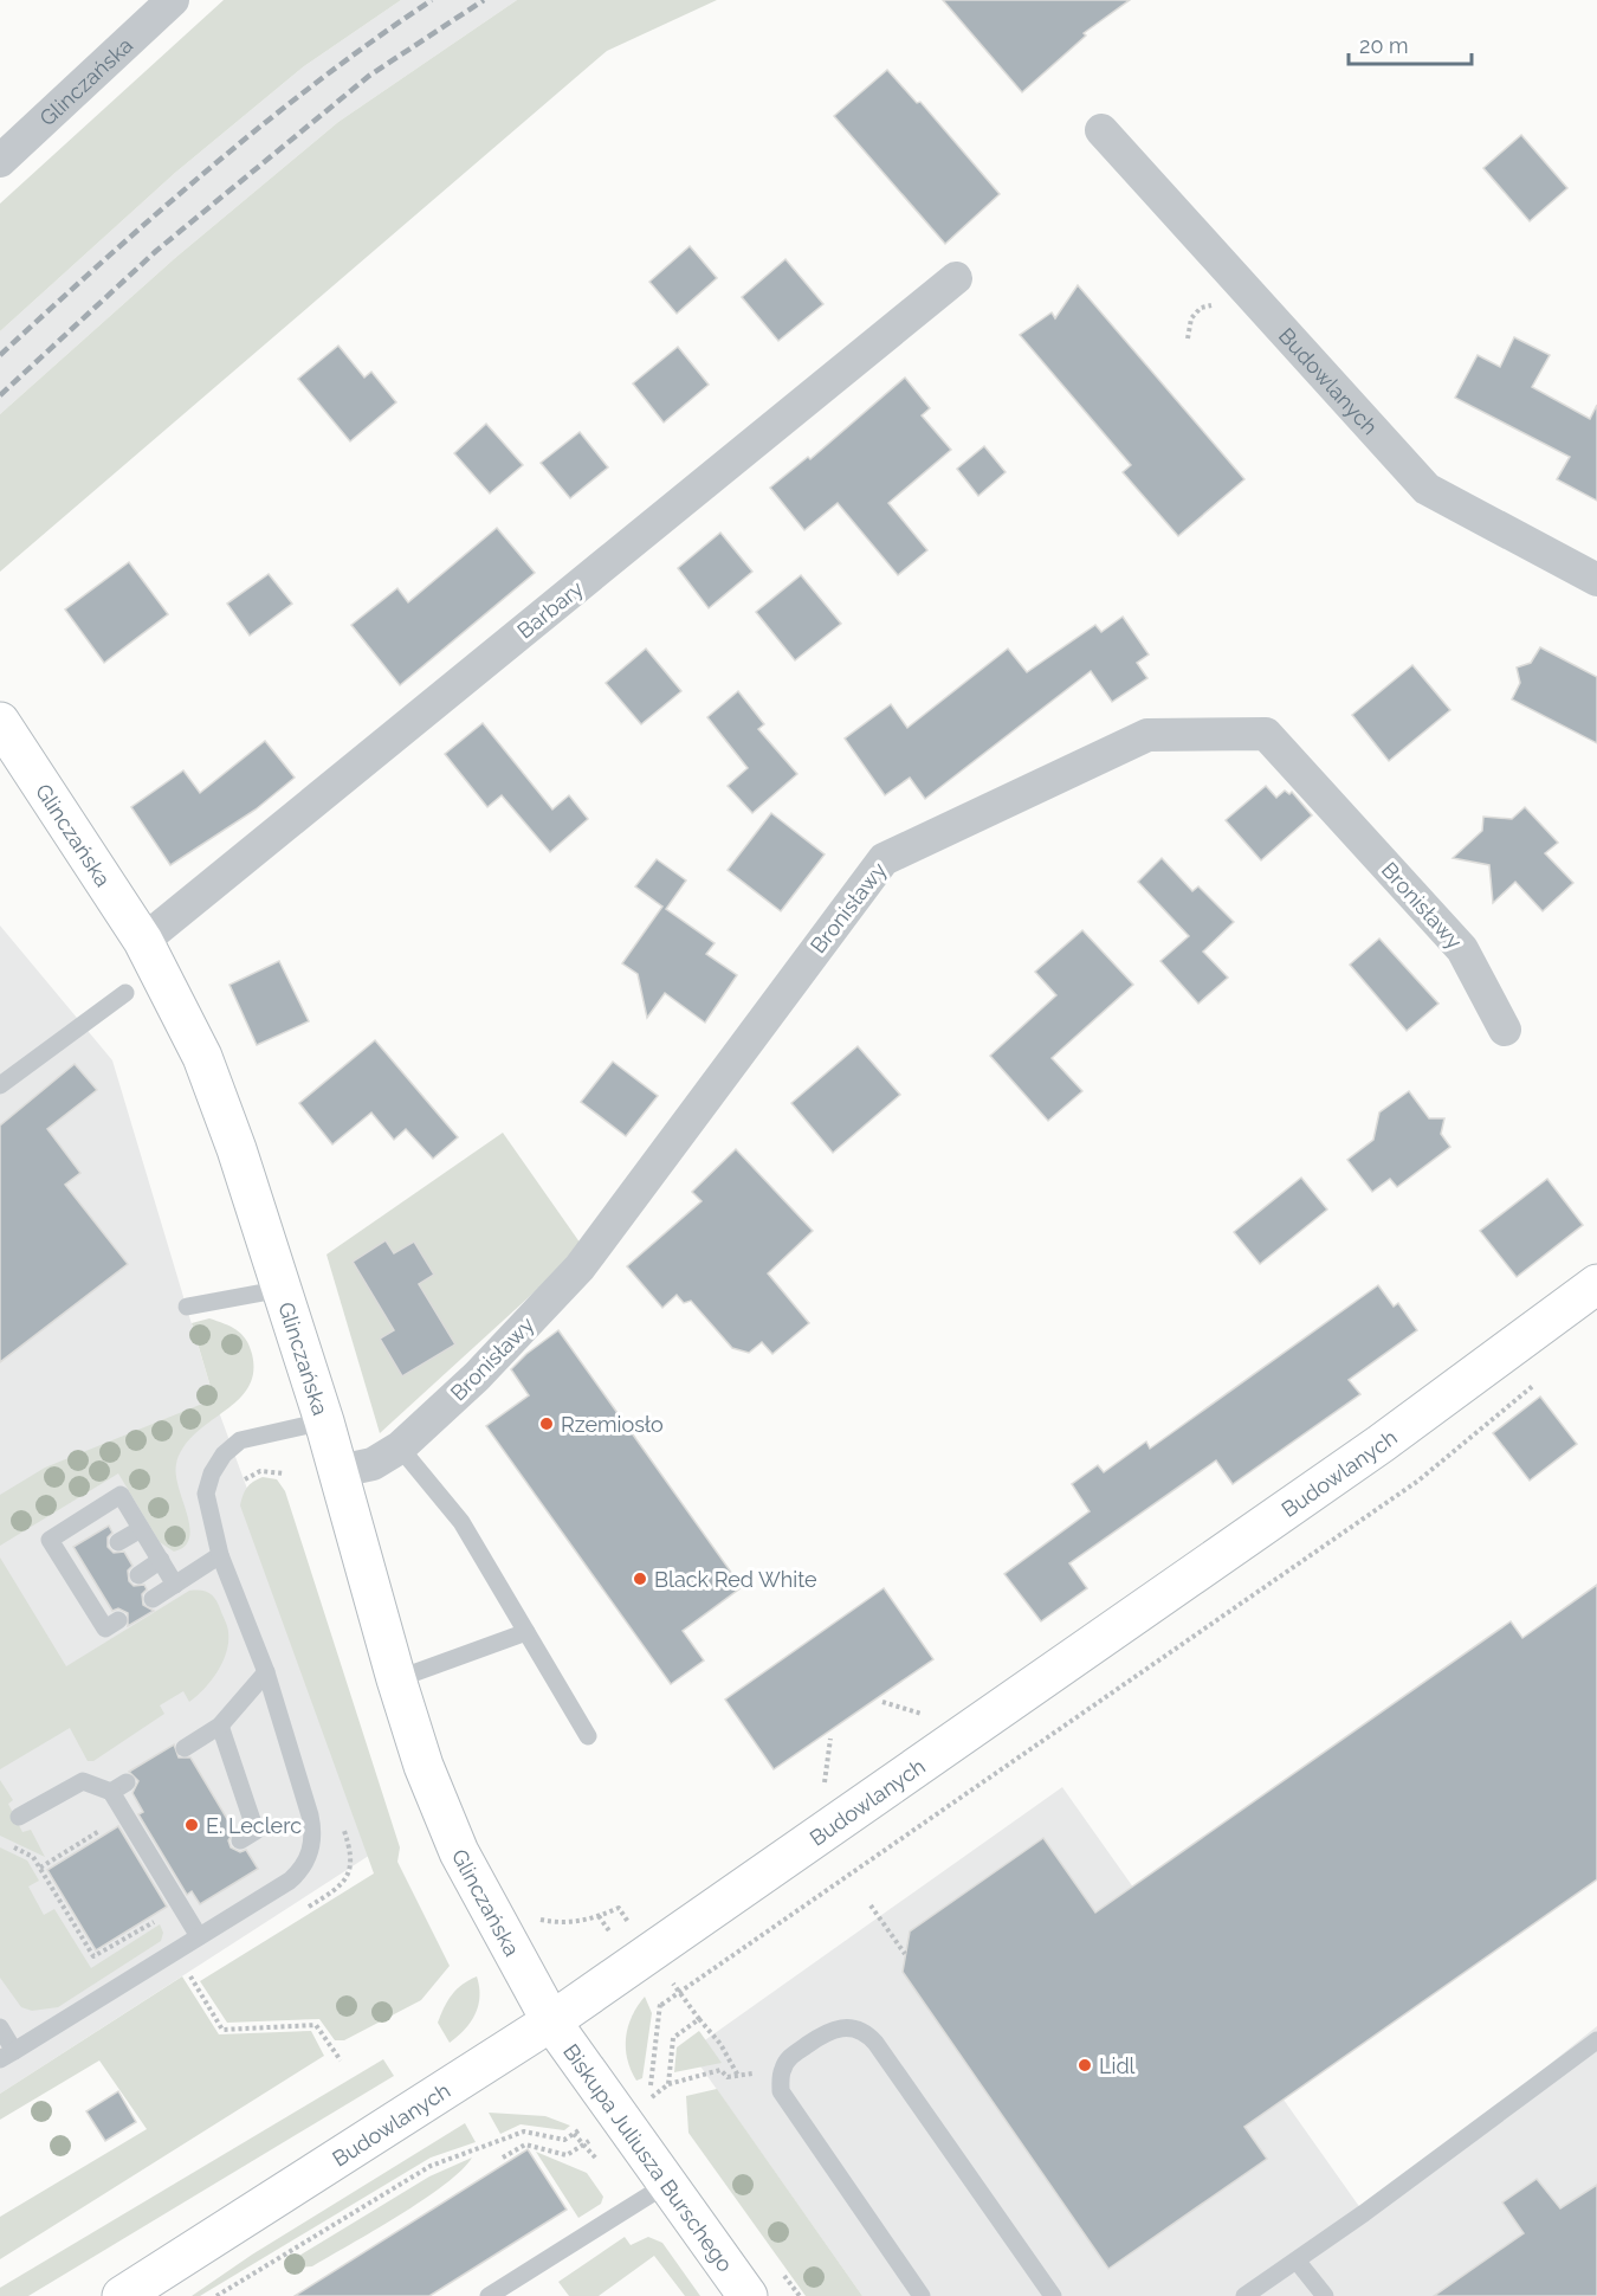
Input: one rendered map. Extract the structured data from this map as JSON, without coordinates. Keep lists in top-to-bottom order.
{
  "streets": {
    "street": [
      "Glinczańska",
      "Budowlanych",
      "Barbary",
      "Bronisławy",
      "Biskupa Juliusza Burschego"
    ]
  },
  "crossings": [
    ["Glinczańska", "Budowlanych"],
    ["Glinczańska", "Barbary"],
    ["Glinczańska", "Bronisławy"],
    ["Glinczańska", "Biskupa Juliusza Burschego"],
    ["Budowlanych", "Biskupa Juliusza Burschego"]
  ],
  "places": [
    "Rzemiosło",
    "Black Red White",
    "E. Leclerc",
    "Lidl"
  ],
  "scale_bar": "20 m"
}
